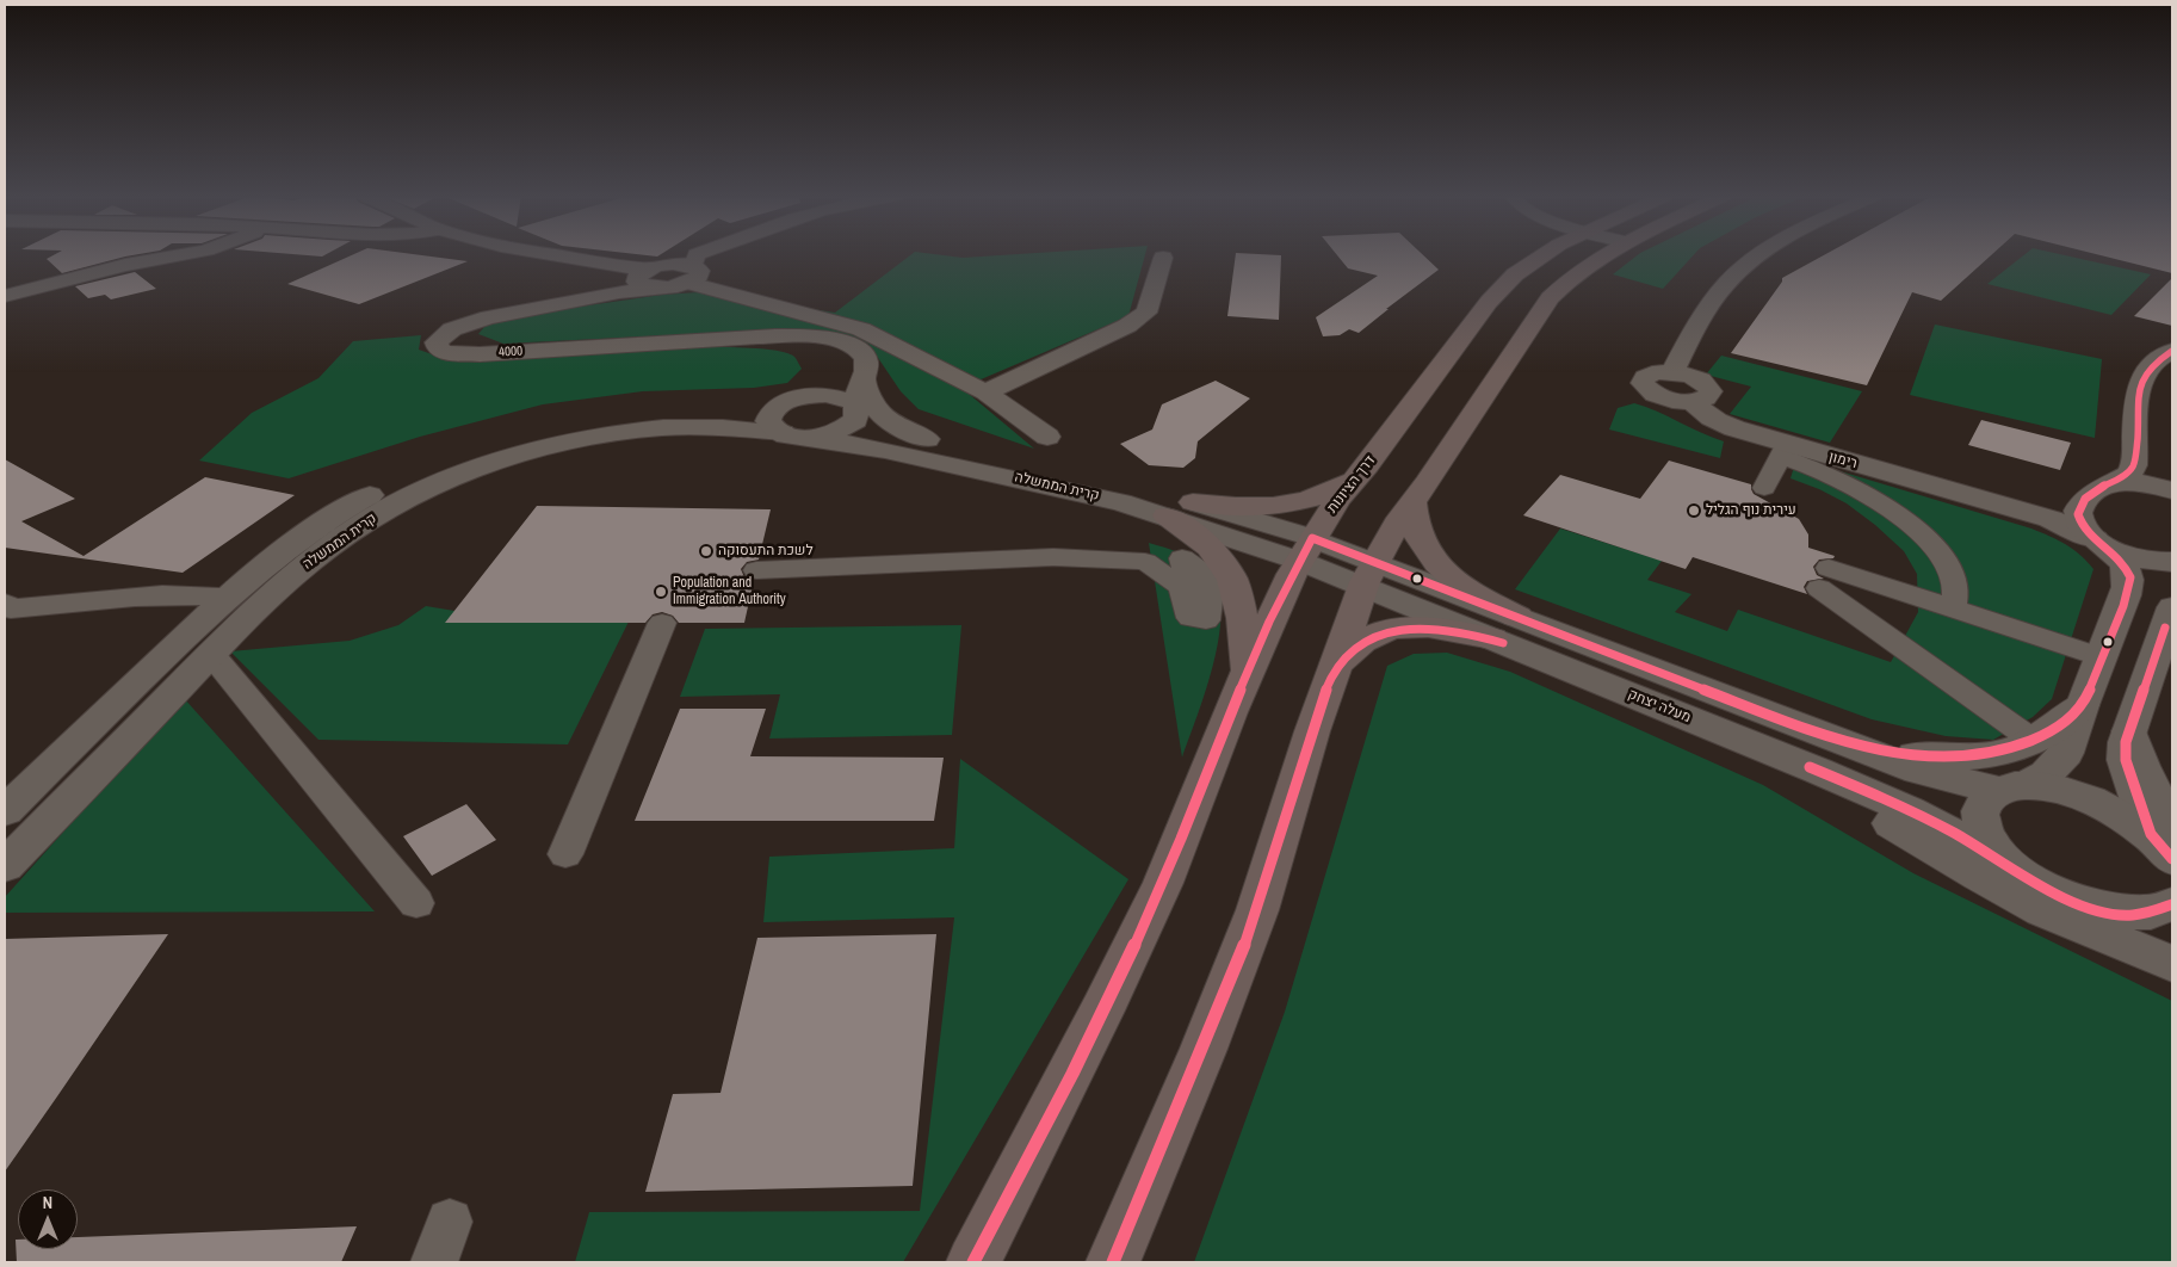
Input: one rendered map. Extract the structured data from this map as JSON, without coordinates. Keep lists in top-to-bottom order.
{
  "streets": {
    "highway": ["דרך הציונות"],
    "street": [
      "4000",
      "רימון",
      "קרית הממשלה",
      "מעלה יצחק"
    ]
  },
  "crossings": [
    ["4000", "קרית הממשלה"],
    ["דרך הציונות", "קרית הממשלה"],
    ["דרך הציונות", "מעלה יצחק"],
    ["קרית הממשלה", "מעלה יצחק"]
  ],
  "places": ["עירית נוף הגליל", "לשכת התעסוקה", "Population and Immigration Authority"],
  "north": "top"
}
